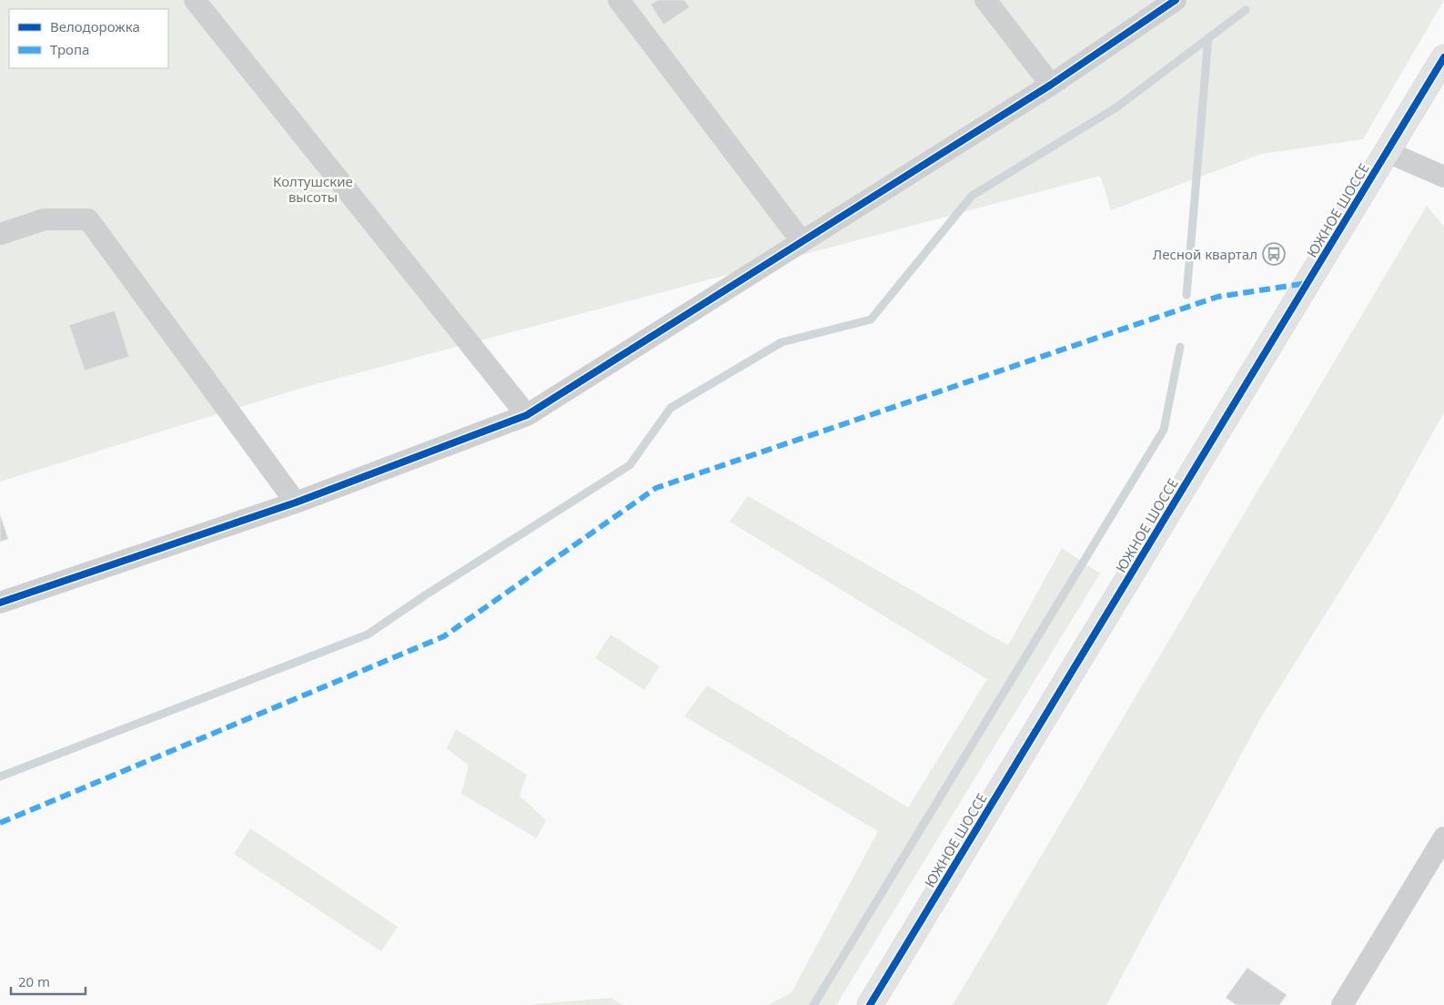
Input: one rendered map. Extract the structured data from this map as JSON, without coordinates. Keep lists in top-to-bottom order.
{
  "streets": {
    "street": ["ЮЖНОЕ ШОССЕ"]
  },
  "parks": ["Колтушские высоты"],
  "places": {
    "bus stop": ["Лесной квартал"]
  },
  "legend": ["Велодорожка", "Тропа"],
  "scale_bar": "20 m"
}
